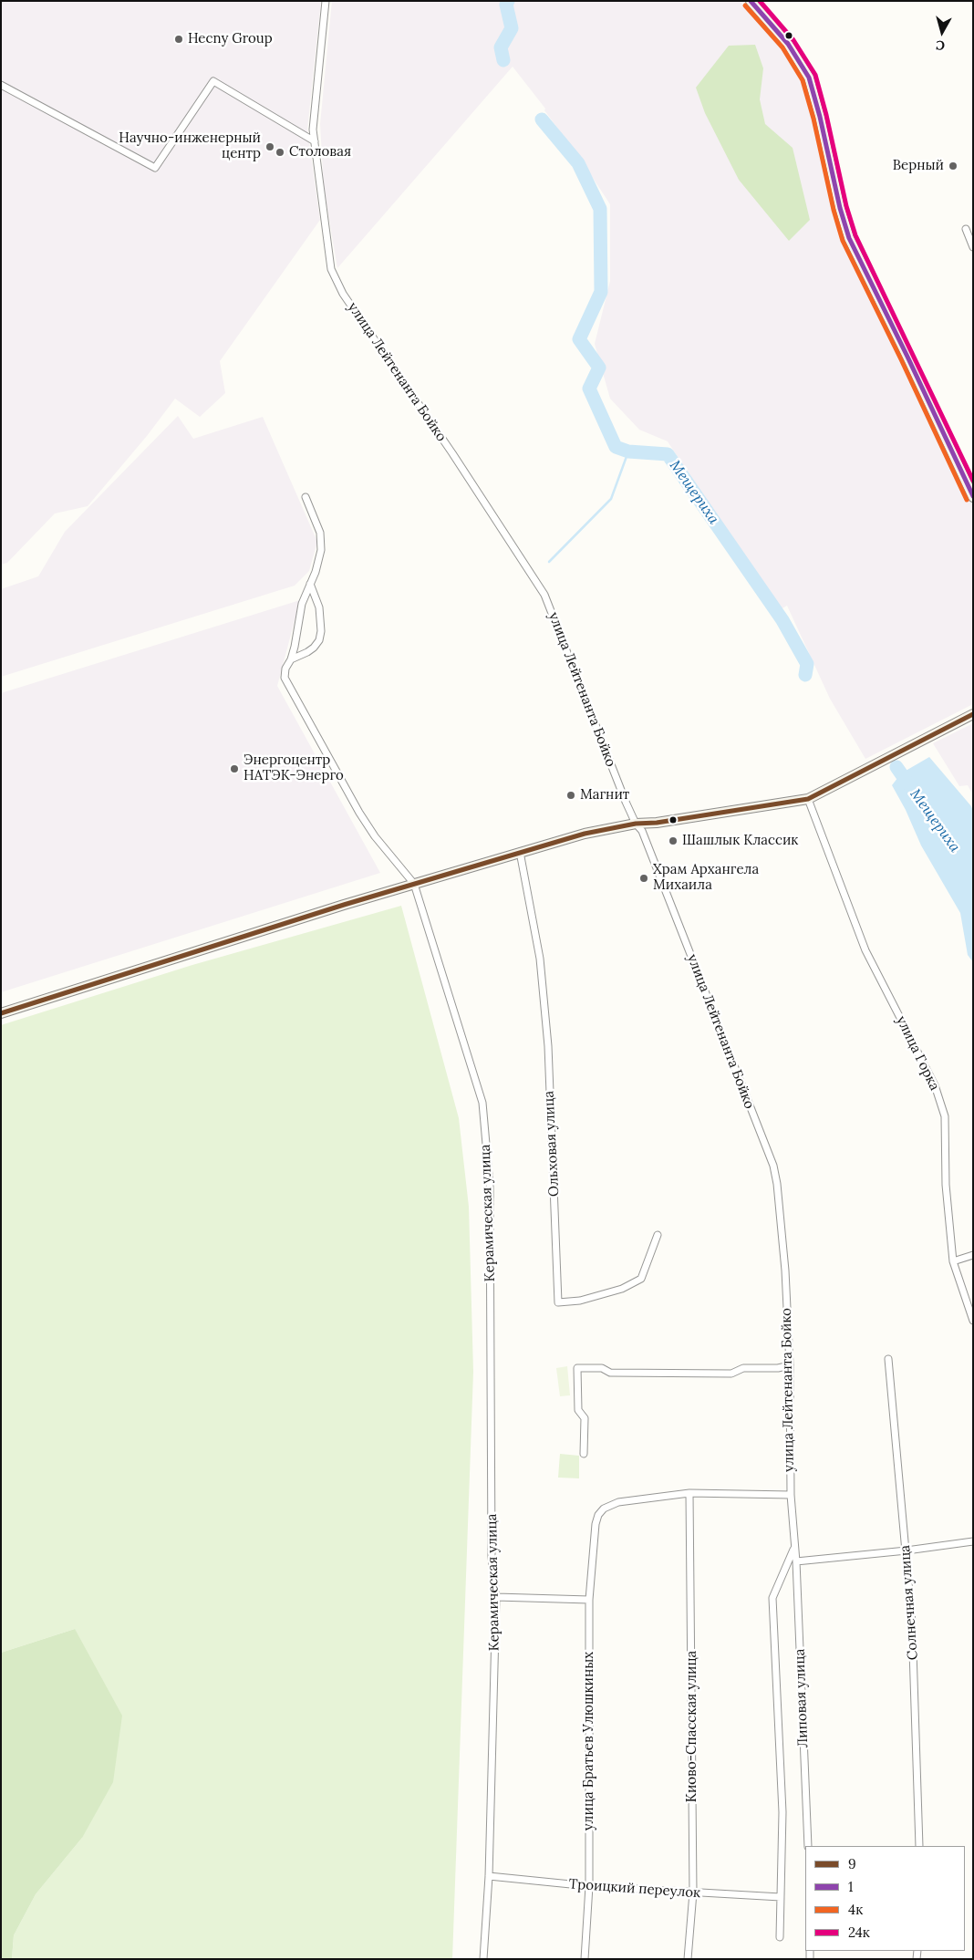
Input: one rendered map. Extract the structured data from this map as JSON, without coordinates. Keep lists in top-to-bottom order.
{
  "streets": {
    "street": [
      "улица Лейтенанта Бойко",
      "улица Горка",
      "Ольховая улица",
      "Керамическая улица",
      "Солнечная улица",
      "Липовая улица",
      "Киово-Спасская улица",
      "улица Братьев Улюшкиных",
      "Троицкий переулок"
    ]
  },
  "crossings": [
    ["улица Лейтенанта Бойко", "Липовая улица"],
    ["Керамическая улица", "Троицкий переулок"],
    ["Киово-Спасская улица", "улица Братьев Улюшкиных"],
    ["Киово-Спасская улица", "Троицкий переулок"],
    ["улица Братьев Улюшкиных", "Троицкий переулок"]
  ],
  "water": ["Мещериха"],
  "places": [
    "Hecny Group",
    "Научно-инженерный центр",
    "Столовая",
    "Верный",
    "Энергоцентр НАТЭК-Энерго",
    "Магнит",
    "Шашлык Классик",
    "Храм Архангела Михаила"
  ],
  "lines": [
    "transit line 1",
    "transit line 24к",
    "transit line 4к",
    "transit line 9"
  ],
  "legend": [
    "9",
    "1",
    "4к",
    "24к"
  ],
  "north": "bottom"
}
